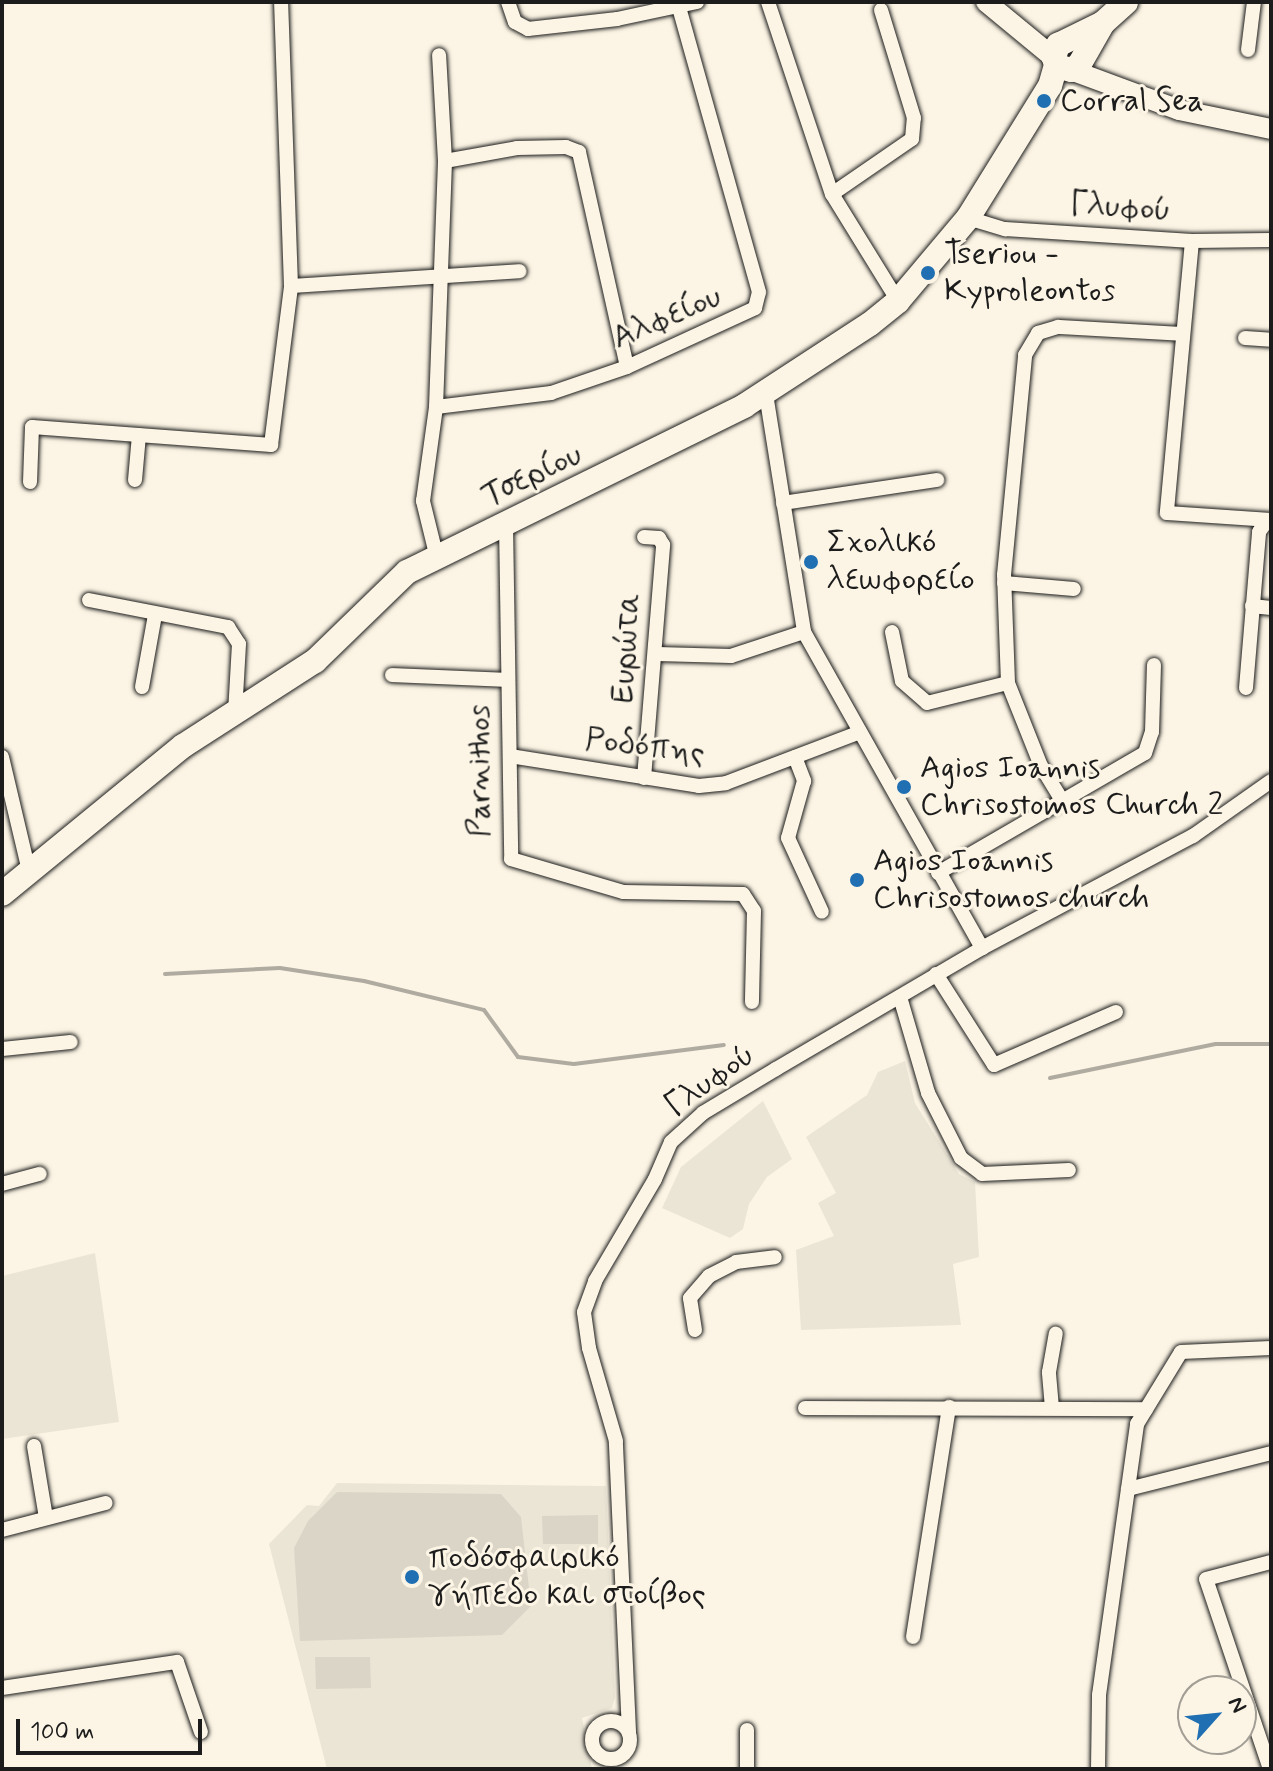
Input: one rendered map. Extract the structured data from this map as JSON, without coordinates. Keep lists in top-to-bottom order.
{
  "streets": {
    "main road": ["Τσερίου"],
    "street": [
      "Γλυφού",
      "Αλφείου",
      "Ευρώτα",
      "Ροδόπης",
      "Parnithos"
    ]
  },
  "crossings": [
    ["Γλυφού", "Τσερίου"],
    ["Τσερίου", "Parnithos"],
    ["Ευρώτα", "Ροδόπης"],
    ["Ροδόπης", "Parnithos"]
  ],
  "places": [
    "Corral Sea",
    "Tseriou - Kyproleontos",
    "Σχολικό λεωφορείο",
    "Agios Ioannis Chrisostomos Church 2",
    "Agios Ioannis Chrisostomos church",
    "ποδόσφαιρικό γήπεδο και στοίβος"
  ],
  "scale_bar": "100 m",
  "north": "top right"
}
